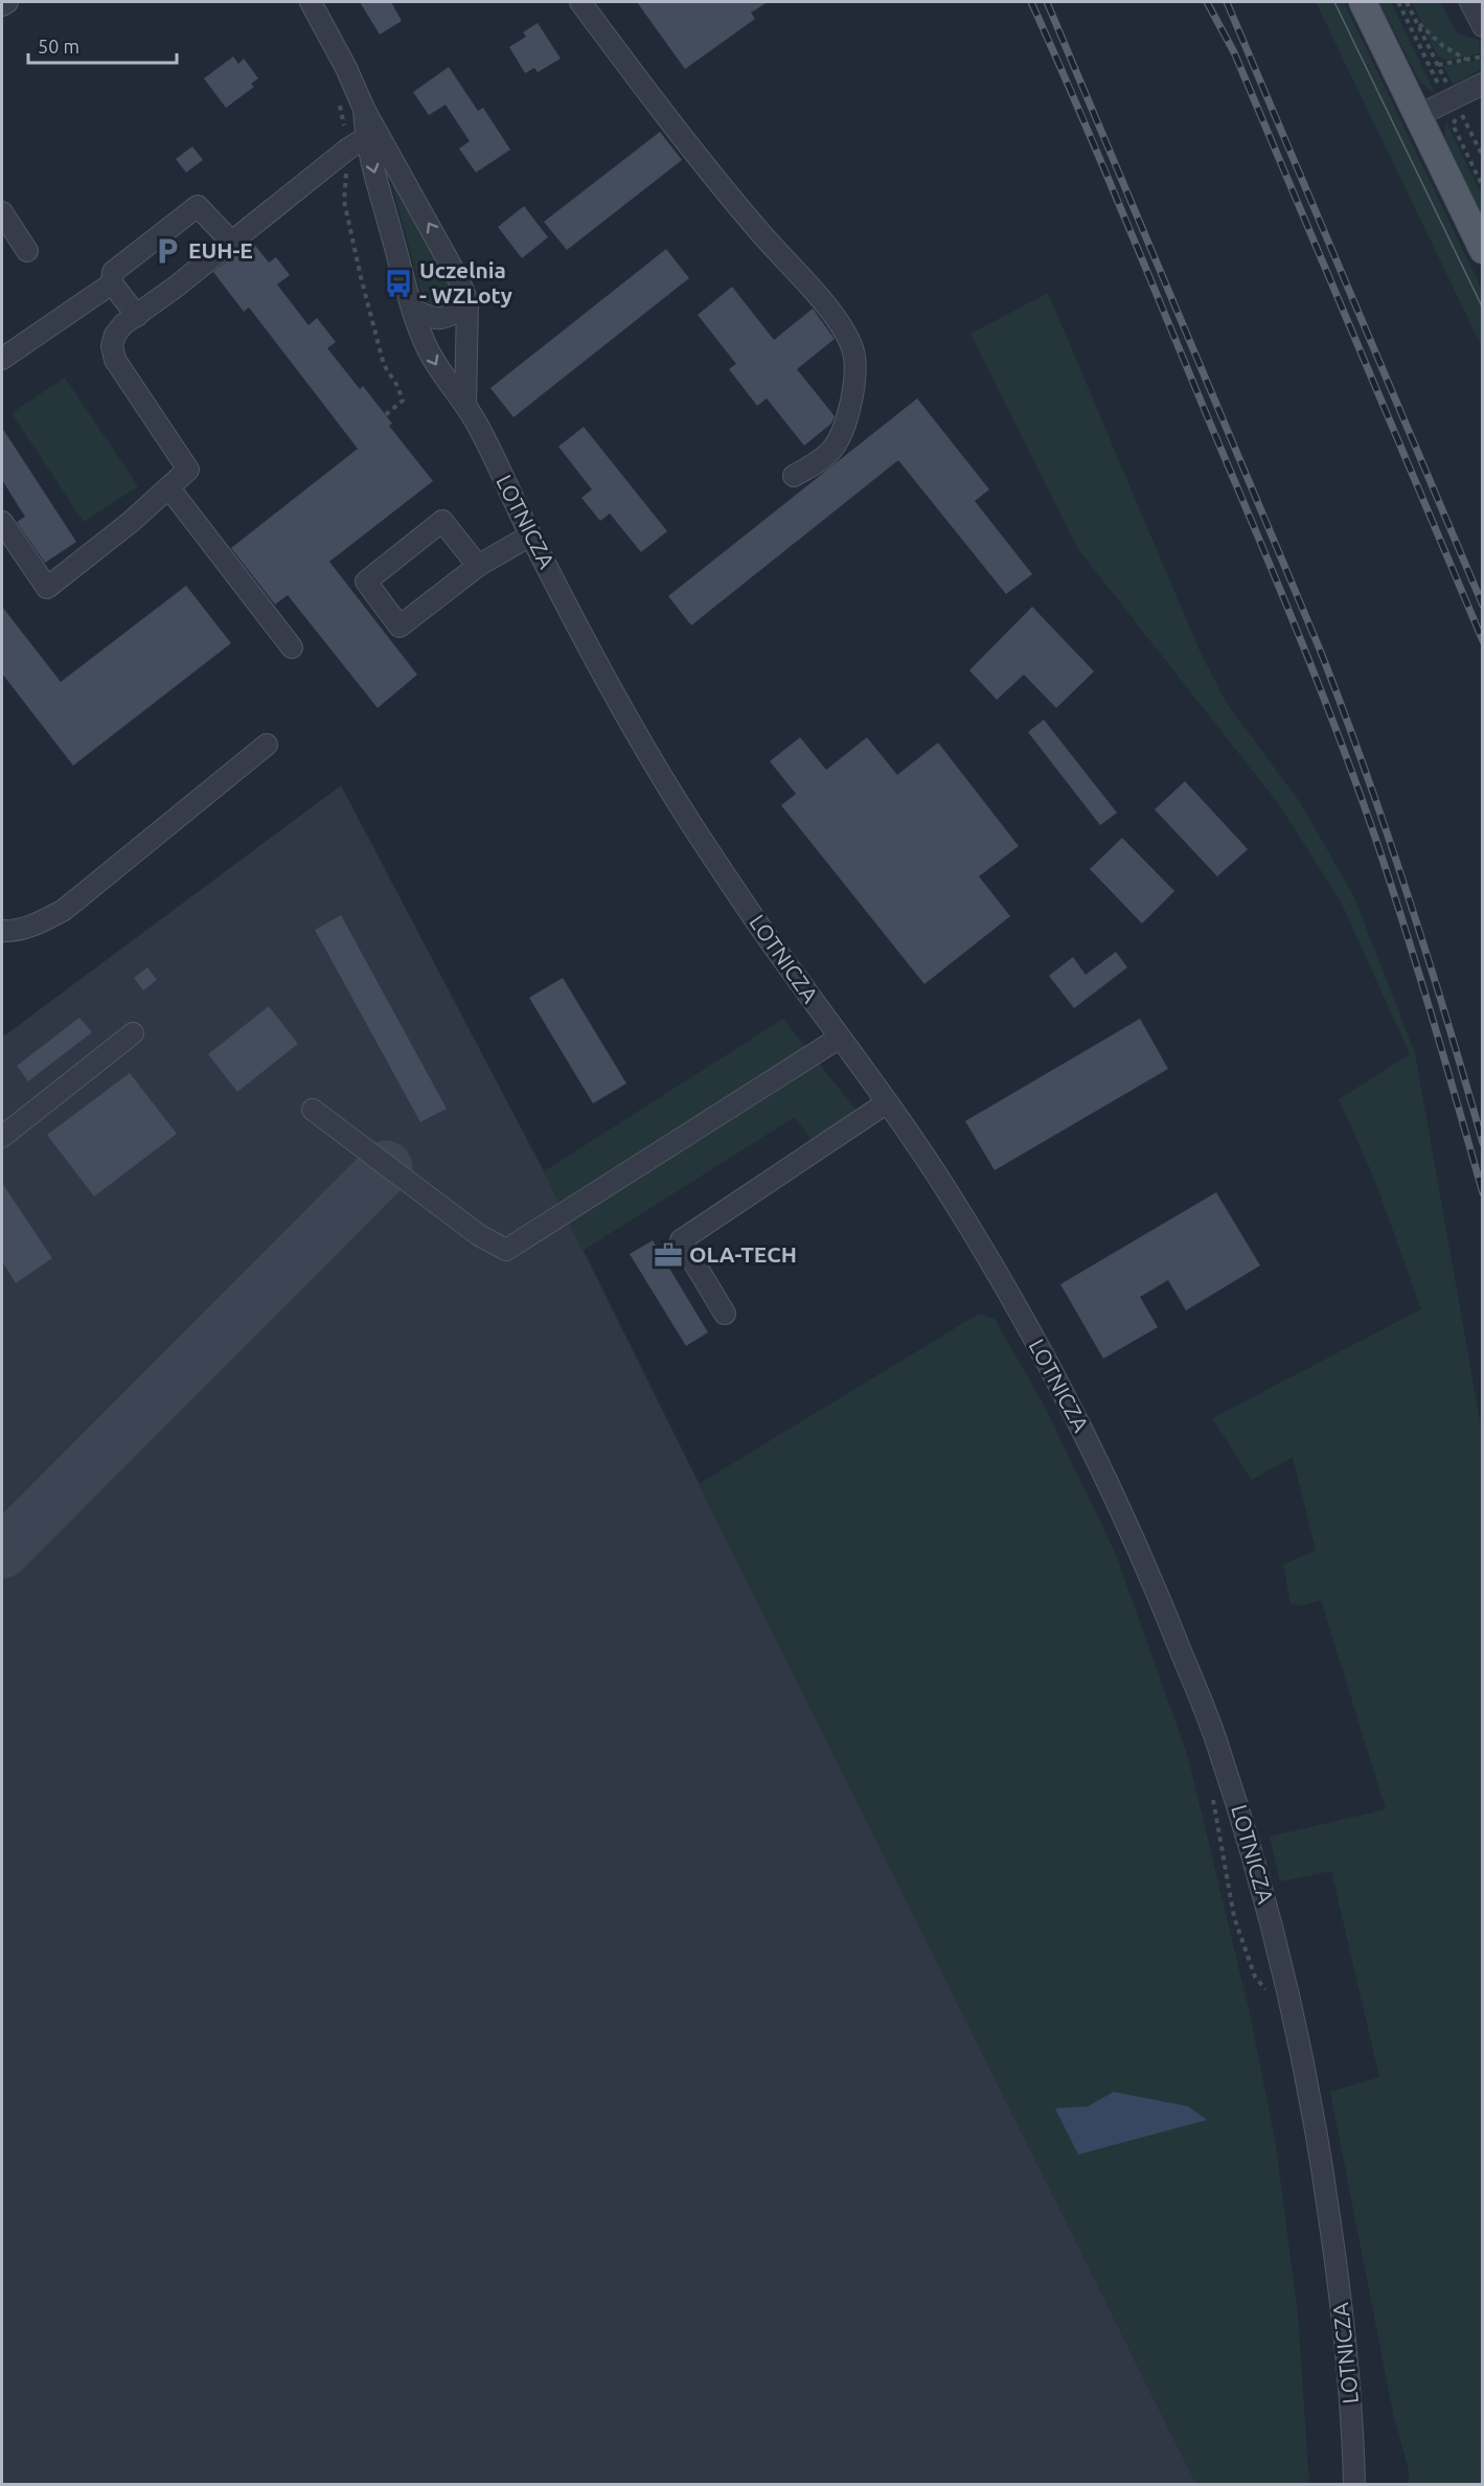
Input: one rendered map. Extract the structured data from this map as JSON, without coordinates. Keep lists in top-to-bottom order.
{
  "streets": {
    "street": ["LOTNICZA"]
  },
  "places": {
    "parking": ["EUH-E"],
    "bus stop": ["Uczelnia - WZLoty"],
    "office": ["OLA-TECH"]
  },
  "scale_bar": "50 m"
}
